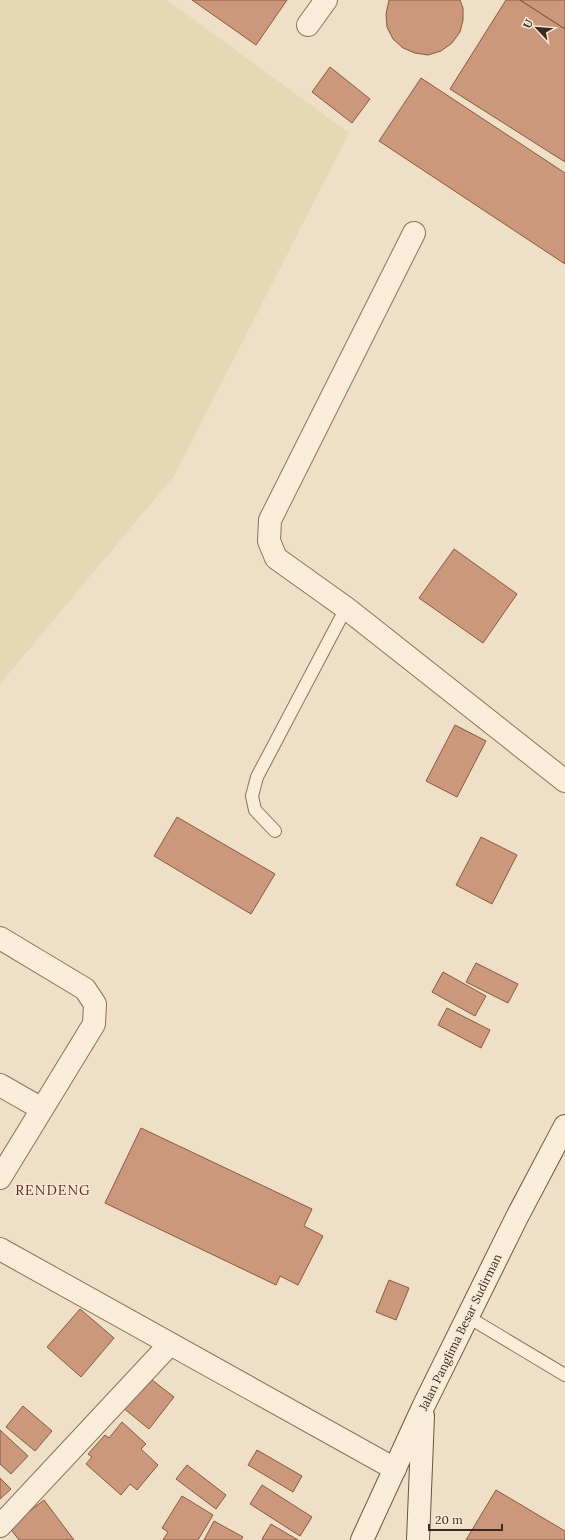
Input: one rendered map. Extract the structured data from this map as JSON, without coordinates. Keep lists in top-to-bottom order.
{
  "streets": {
    "street": ["Jalan Panglima Besar Sudirman"]
  },
  "districts": ["RENDENG"],
  "scale_bar": "20 m",
  "north": "top left"
}
